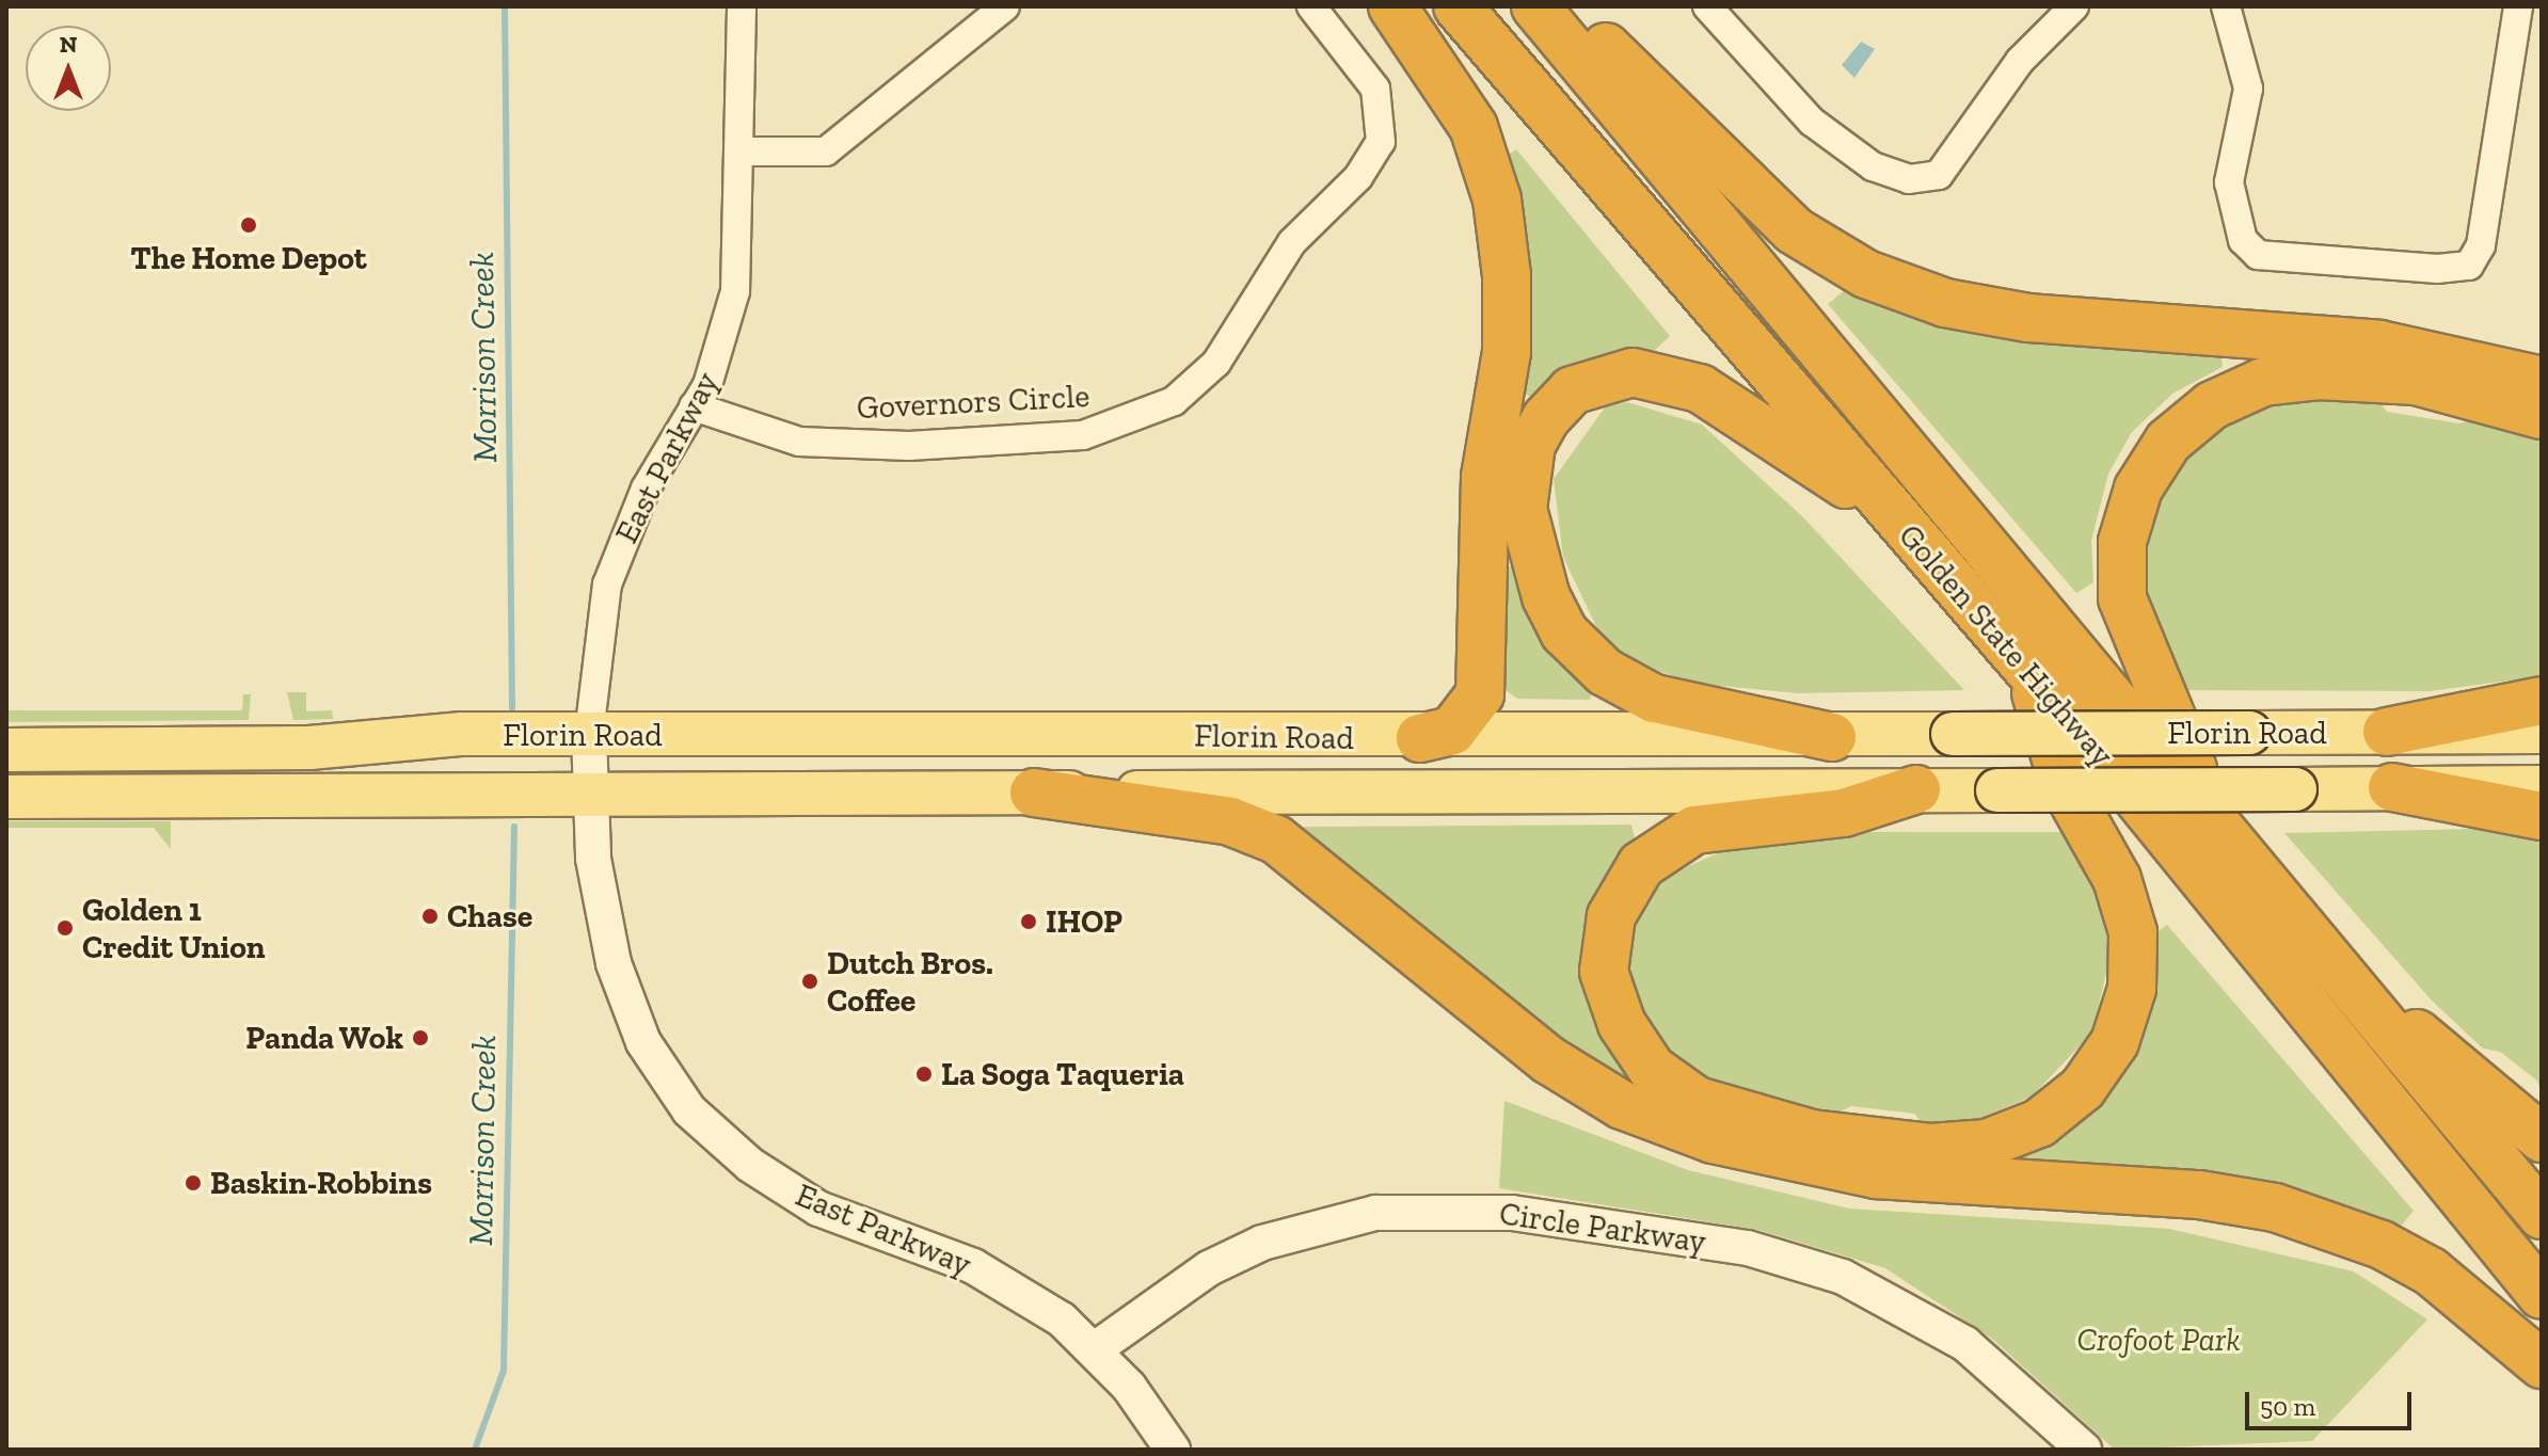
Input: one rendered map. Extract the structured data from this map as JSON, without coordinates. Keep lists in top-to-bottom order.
{
  "streets": {
    "highway": ["Golden State Highway"],
    "main road": ["Florin Road"],
    "street": ["Governors Circle", "East Parkway", "Circle Parkway"]
  },
  "crossings": [
    ["Governors Circle", "East Parkway"],
    ["East Parkway", "Florin Road"],
    ["East Parkway", "Circle Parkway"]
  ],
  "water": ["Morrison Creek"],
  "parks": ["Crofoot Park"],
  "places": [
    "The Home Depot",
    "Chase",
    "IHOP",
    "Golden 1 Credit Union",
    "Dutch Bros. Coffee",
    "Panda Wok",
    "La Soga Taqueria",
    "Baskin-Robbins"
  ],
  "scale_bar": "50 m",
  "north": "top"
}
